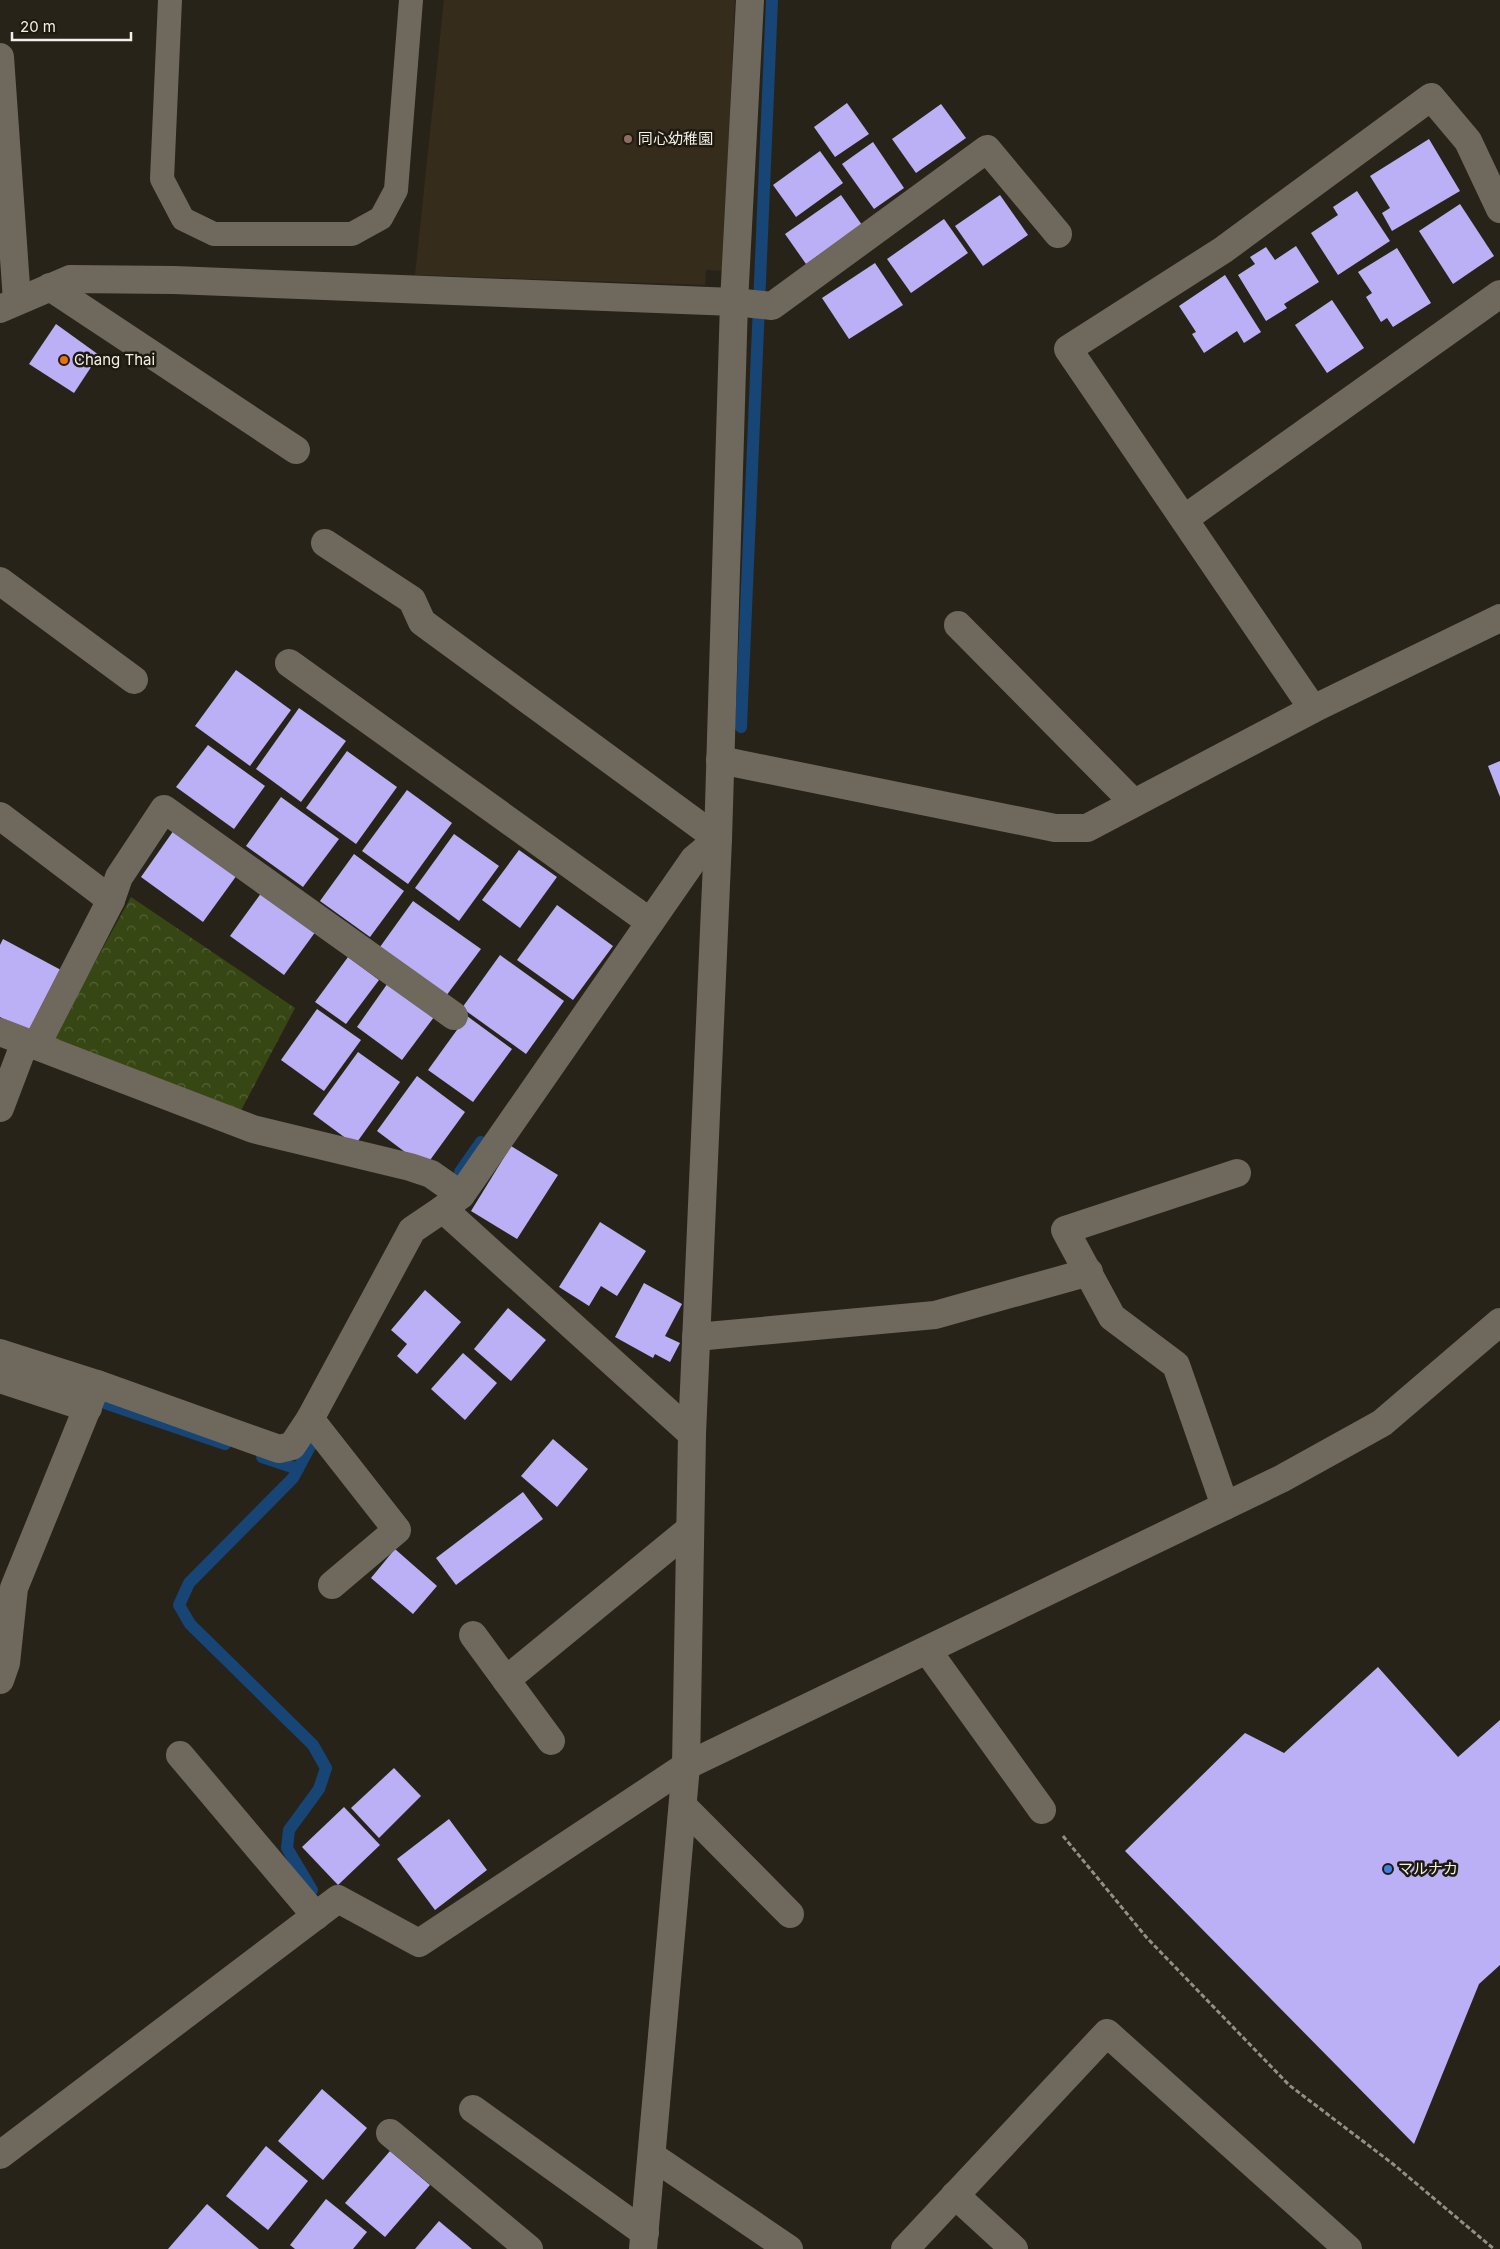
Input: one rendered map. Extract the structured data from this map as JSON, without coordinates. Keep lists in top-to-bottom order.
{
  "places": ["同心幼稚園", "Chang Thai", "マルナカ"],
  "scale_bar": "20 m"
}
